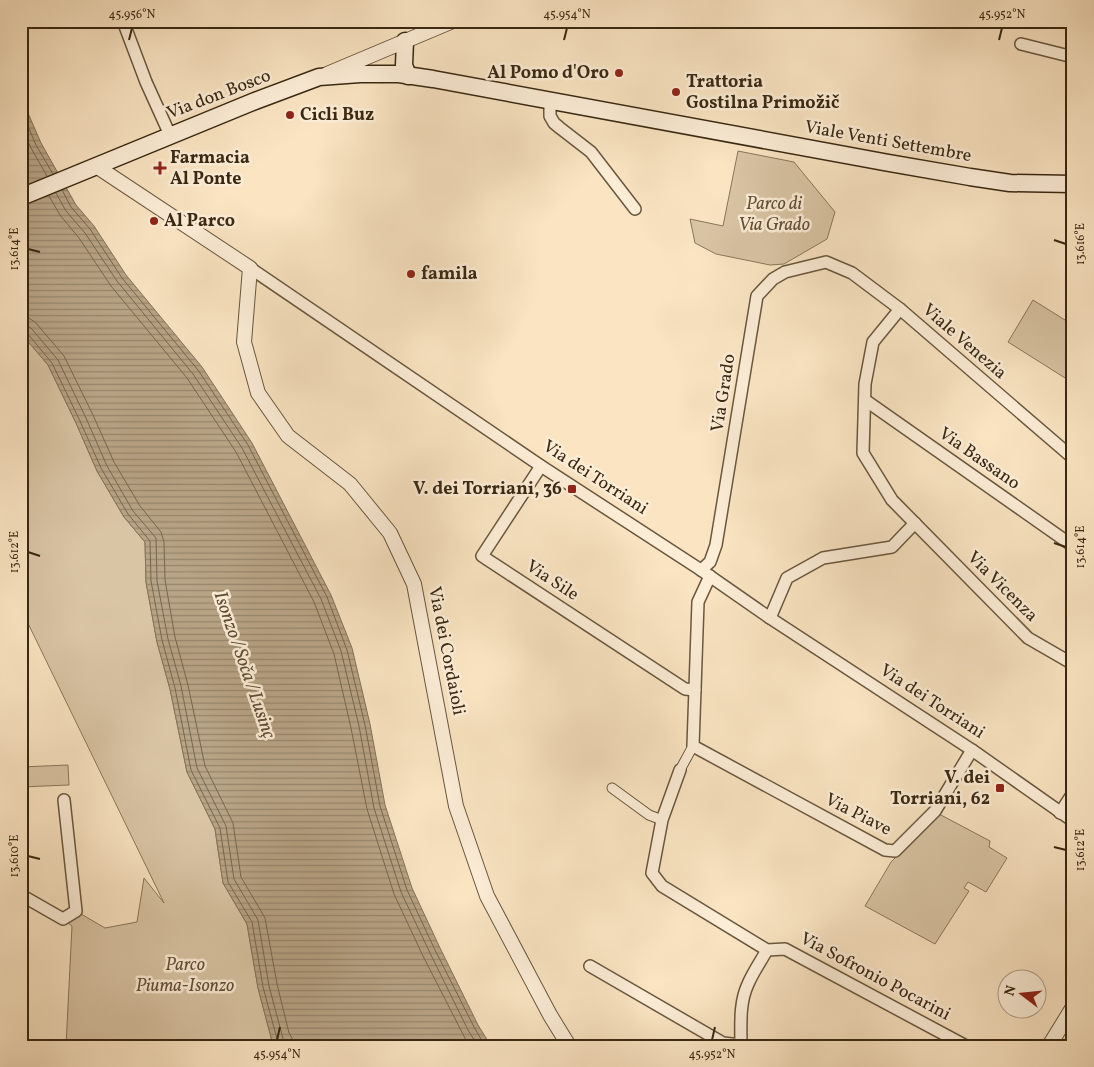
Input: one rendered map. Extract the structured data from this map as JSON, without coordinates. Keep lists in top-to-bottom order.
{
  "streets": {
    "main road": ["Via don Bosco", "Viale Venti Settembre"],
    "street": [
      "Viale Venezia",
      "Via Grado",
      "Via Bassano",
      "Via dei Torriani",
      "Via Sile",
      "Via Vicenza",
      "Via dei Cordaioli",
      "Via Piave",
      "Via Sofronio Pocarini"
    ]
  },
  "crossings": [
    ["Via don Bosco", "Viale Venti Settembre"],
    ["Via don Bosco", "Via dei Torriani"],
    ["Viale Venezia", "Via Grado"],
    ["Viale Venezia", "Via Vicenza"],
    ["Via Grado", "Via dei Torriani"],
    ["Via Bassano", "Via Vicenza"],
    ["Via dei Torriani", "Via Sile"],
    ["Via dei Torriani", "Via dei Cordaioli"],
    ["Via dei Torriani", "Via Piave"]
  ],
  "water": ["Isonzo / Soča / Lusinç"],
  "parks": ["Parco di Via Grado", "Parco Piuma-Isonzo"],
  "places": {
    "other": [
      "Al Pomo d'Oro",
      "Trattoria Gostilna Primožič",
      "Cicli Buz",
      "Al Parco",
      "famila"
    ],
    "health": ["Farmacia Al Ponte"],
    "transit": ["V. dei Torriani, 36", "V. dei Torriani, 62"]
  },
  "north": "left",
  "coordinates": [
    "45.956°N",
    "45.954°N",
    "45.952°N",
    "13.616°E",
    "13.614°E",
    "13.612°E",
    "13.610°E"
  ]
}
